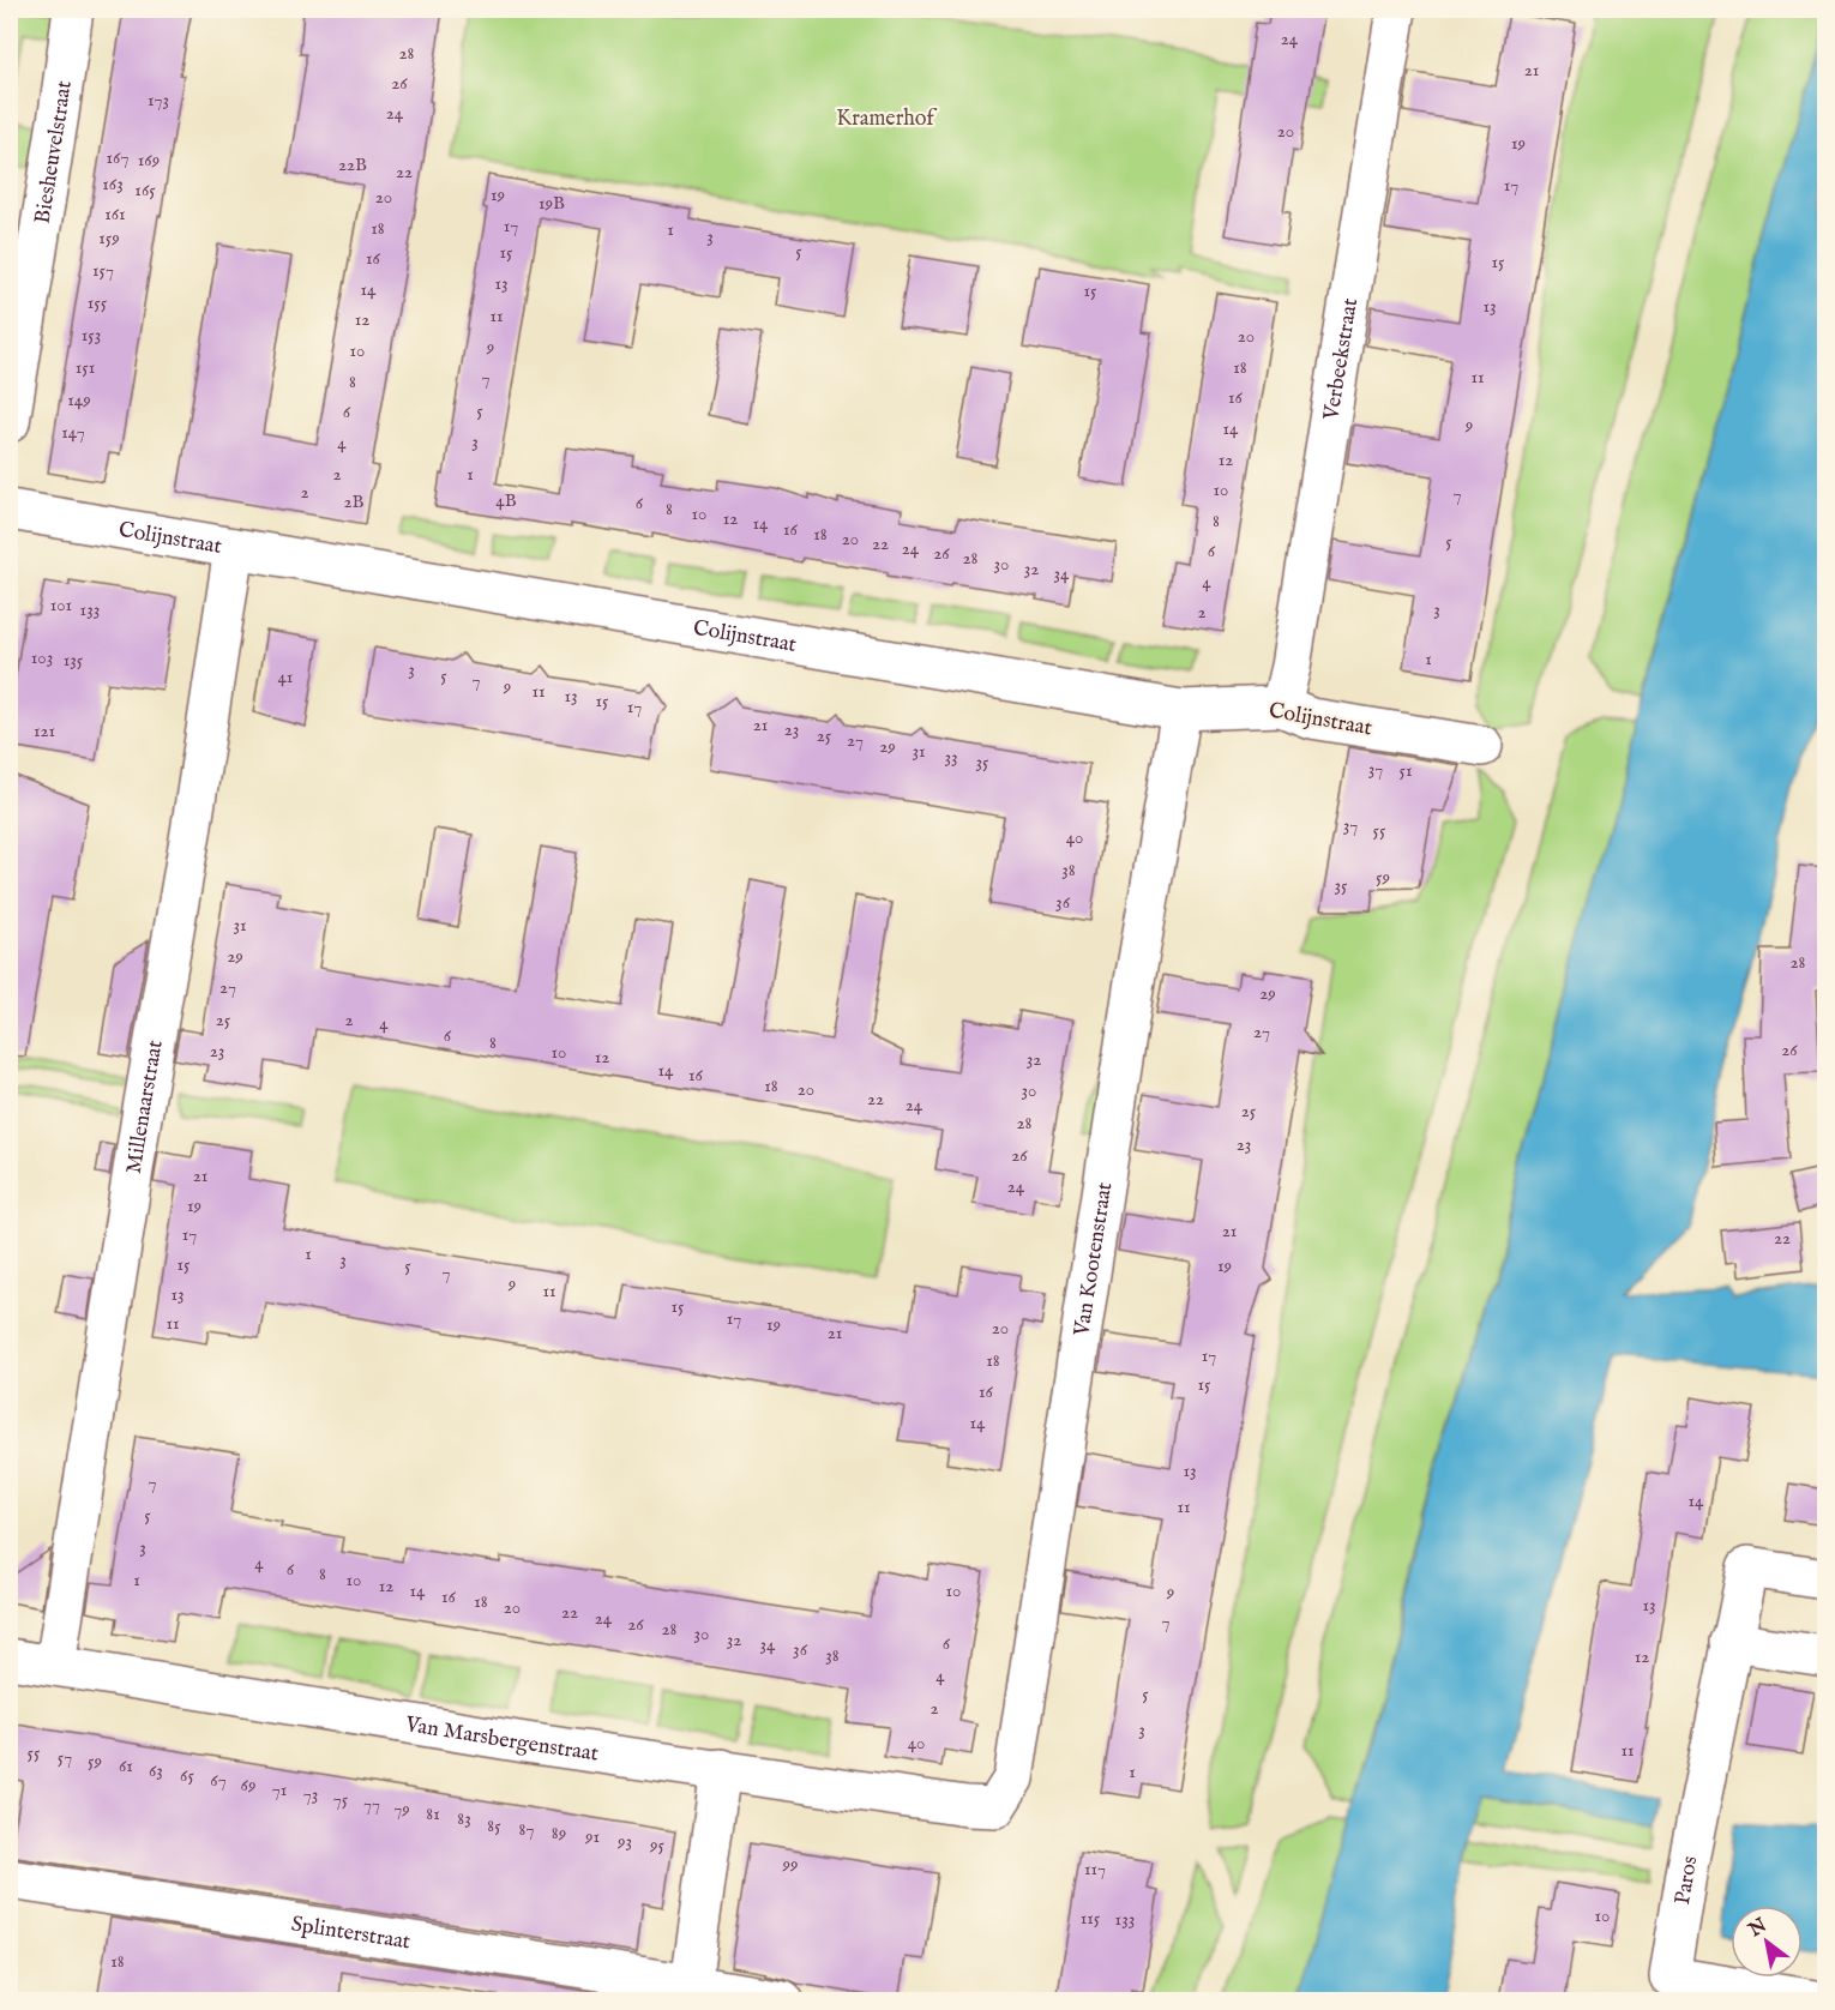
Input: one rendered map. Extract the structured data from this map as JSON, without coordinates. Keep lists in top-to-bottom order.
{
  "streets": {
    "street": [
      "Biesheuvelstraat",
      "Verbeekstraat",
      "Colijnstraat",
      "Millenaarstraat",
      "Van Kootenstraat",
      "Van Marsbergenstraat",
      "Paros",
      "Splinterstraat"
    ]
  },
  "crossings": [
    ["Verbeekstraat", "Colijnstraat"],
    ["Colijnstraat", "Millenaarstraat"],
    ["Colijnstraat", "Van Kootenstraat"],
    ["Millenaarstraat", "Van Marsbergenstraat"],
    ["Van Kootenstraat", "Van Marsbergenstraat"]
  ],
  "parks": ["Kramerhof"],
  "house_numbers": [
    "24",
    "28",
    "21",
    "26",
    "173",
    "24",
    "20",
    "19",
    "167",
    "169",
    "22B",
    "22",
    "163",
    "17",
    "165",
    "19",
    "20",
    "19B",
    "161",
    "17",
    "18",
    "1",
    "3",
    "159",
    "5",
    "15",
    "16",
    "15",
    "157",
    "13",
    "14",
    "15",
    "155",
    "13",
    "11",
    "12",
    "153",
    "20",
    "9",
    "10",
    "151",
    "18",
    "11",
    "7",
    "8",
    "16",
    "149",
    "5",
    "6",
    "9",
    "14",
    "147",
    "3",
    "4",
    "12",
    "2",
    "1",
    "10",
    "2",
    "7",
    "4B",
    "2B",
    "6",
    "8",
    "10",
    "12",
    "8",
    "14",
    "16",
    "18",
    "20",
    "5",
    "22",
    "24",
    "6",
    "26",
    "28",
    "30",
    "32",
    "34",
    "4",
    "101",
    "133",
    "3",
    "2",
    "103",
    "1",
    "135",
    "3",
    "5",
    "41",
    "7",
    "9",
    "11",
    "13",
    "15",
    "17",
    "21",
    "23",
    "121",
    "25",
    "27",
    "29",
    "31",
    "33",
    "35",
    "37",
    "51",
    "37",
    "55",
    "40",
    "38",
    "59",
    "35",
    "36",
    "31",
    "29",
    "28",
    "27",
    "29",
    "25",
    "2",
    "4",
    "27",
    "6",
    "8",
    "26",
    "23",
    "10",
    "12",
    "32",
    "14",
    "16",
    "18",
    "20",
    "30",
    "22",
    "24",
    "25",
    "28",
    "23",
    "26",
    "21",
    "24",
    "19",
    "21",
    "17",
    "22",
    "1",
    "3",
    "15",
    "5",
    "19",
    "7",
    "9",
    "11",
    "13",
    "15",
    "17",
    "11",
    "19",
    "20",
    "21",
    "17",
    "18",
    "15",
    "16",
    "14",
    "13",
    "7",
    "14",
    "11",
    "5",
    "3",
    "4",
    "6",
    "8",
    "1",
    "10",
    "12",
    "14",
    "10",
    "9",
    "16",
    "18",
    "13",
    "20",
    "22",
    "24",
    "7",
    "26",
    "28",
    "30",
    "32",
    "6",
    "34",
    "36",
    "38",
    "12",
    "4",
    "5",
    "2",
    "3",
    "40",
    "11",
    "55",
    "57",
    "59",
    "61",
    "63",
    "1",
    "65",
    "67",
    "69",
    "71",
    "73",
    "75",
    "77",
    "79",
    "81",
    "83",
    "85",
    "87",
    "89",
    "91",
    "93",
    "95",
    "99",
    "117",
    "10",
    "115",
    "133",
    "18"
  ],
  "north": "top left"
}
